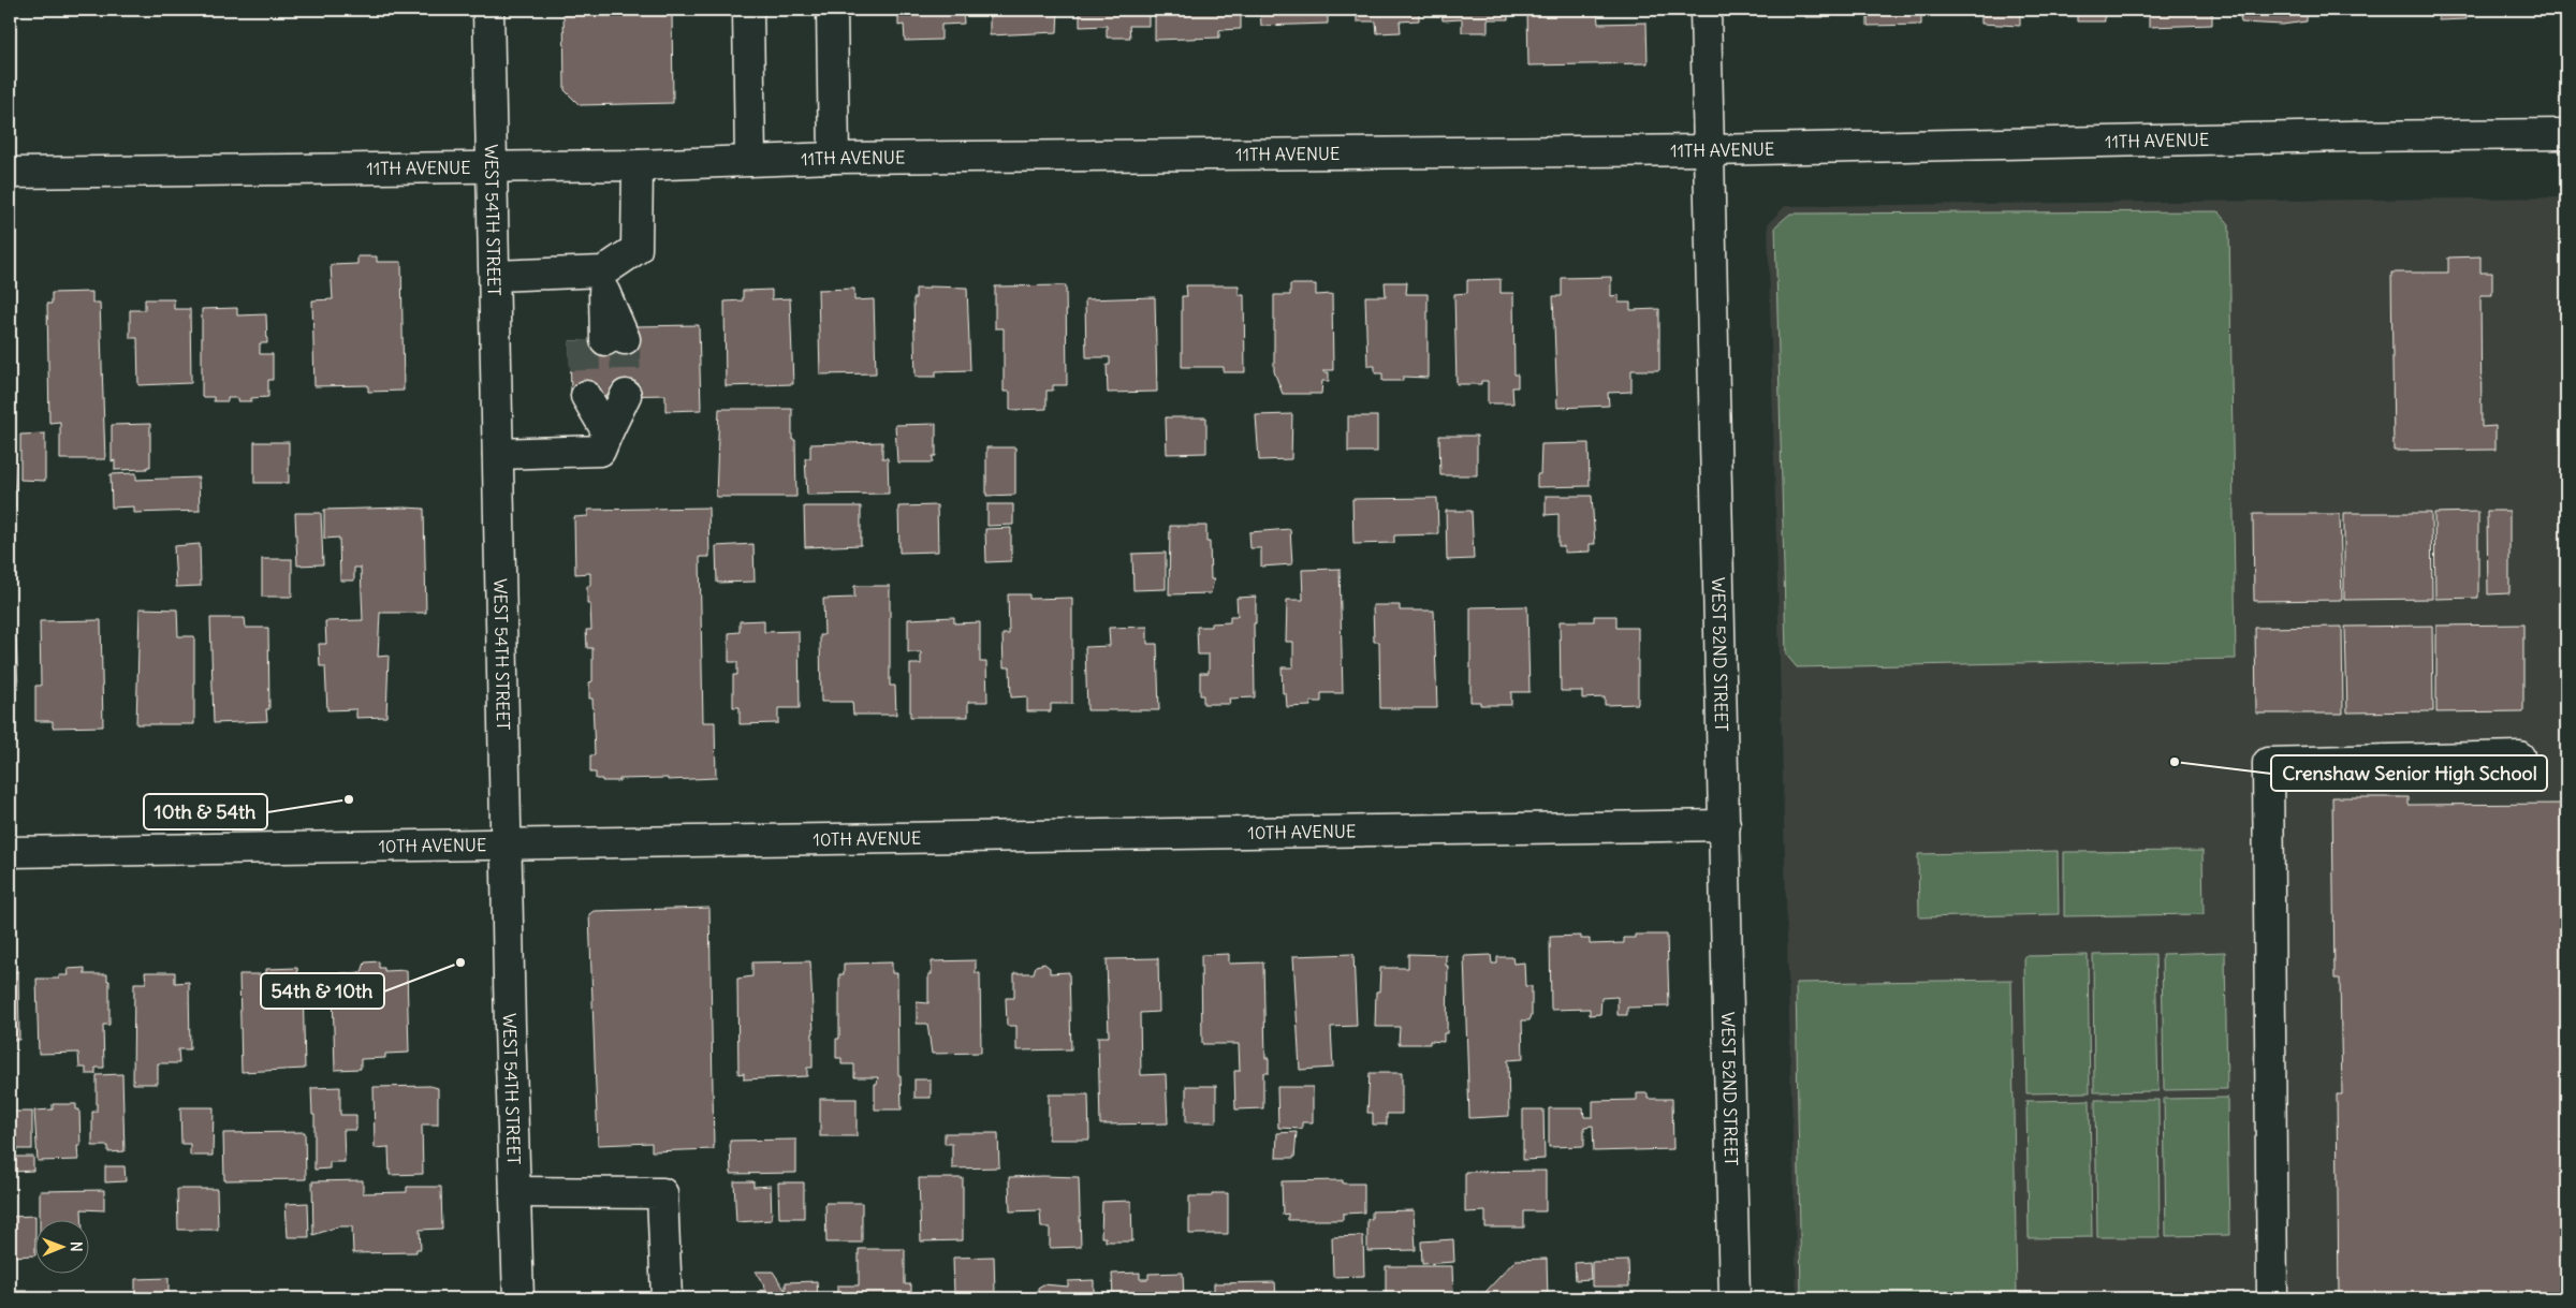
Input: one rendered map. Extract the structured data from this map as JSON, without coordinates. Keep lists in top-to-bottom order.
{
  "streets": {
    "street": [
      "11TH AVENUE",
      "WEST 54TH STREET",
      "WEST 52ND STREET",
      "10TH AVENUE"
    ]
  },
  "crossings": [
    ["11TH AVENUE", "WEST 54TH STREET"],
    ["11TH AVENUE", "WEST 52ND STREET"],
    ["WEST 54TH STREET", "10TH AVENUE"],
    ["WEST 52ND STREET", "10TH AVENUE"]
  ],
  "places": ["Crenshaw Senior High School", "10th & 54th", "54th & 10th"],
  "north": "right"
}
